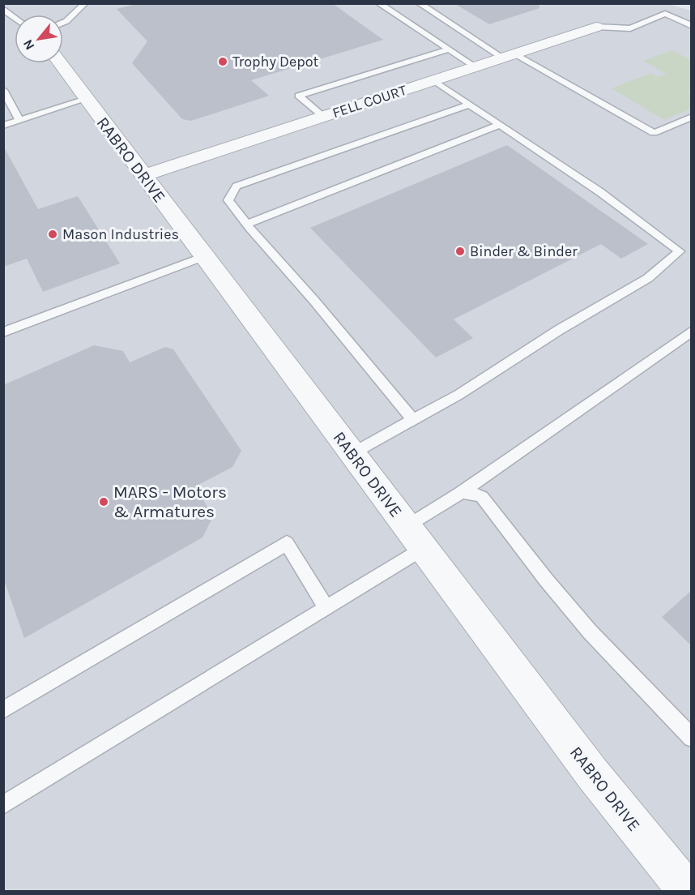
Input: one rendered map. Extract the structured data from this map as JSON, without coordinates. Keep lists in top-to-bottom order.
{
  "streets": {
    "street": ["FELL COURT", "RABRO DRIVE"]
  },
  "crossings": [
    ["FELL COURT", "RABRO DRIVE"]
  ],
  "places": [
    "Trophy Depot",
    "Mason Industries",
    "Binder & Binder",
    "MARS - Motors & Armatures"
  ],
  "north": "bottom left"
}
